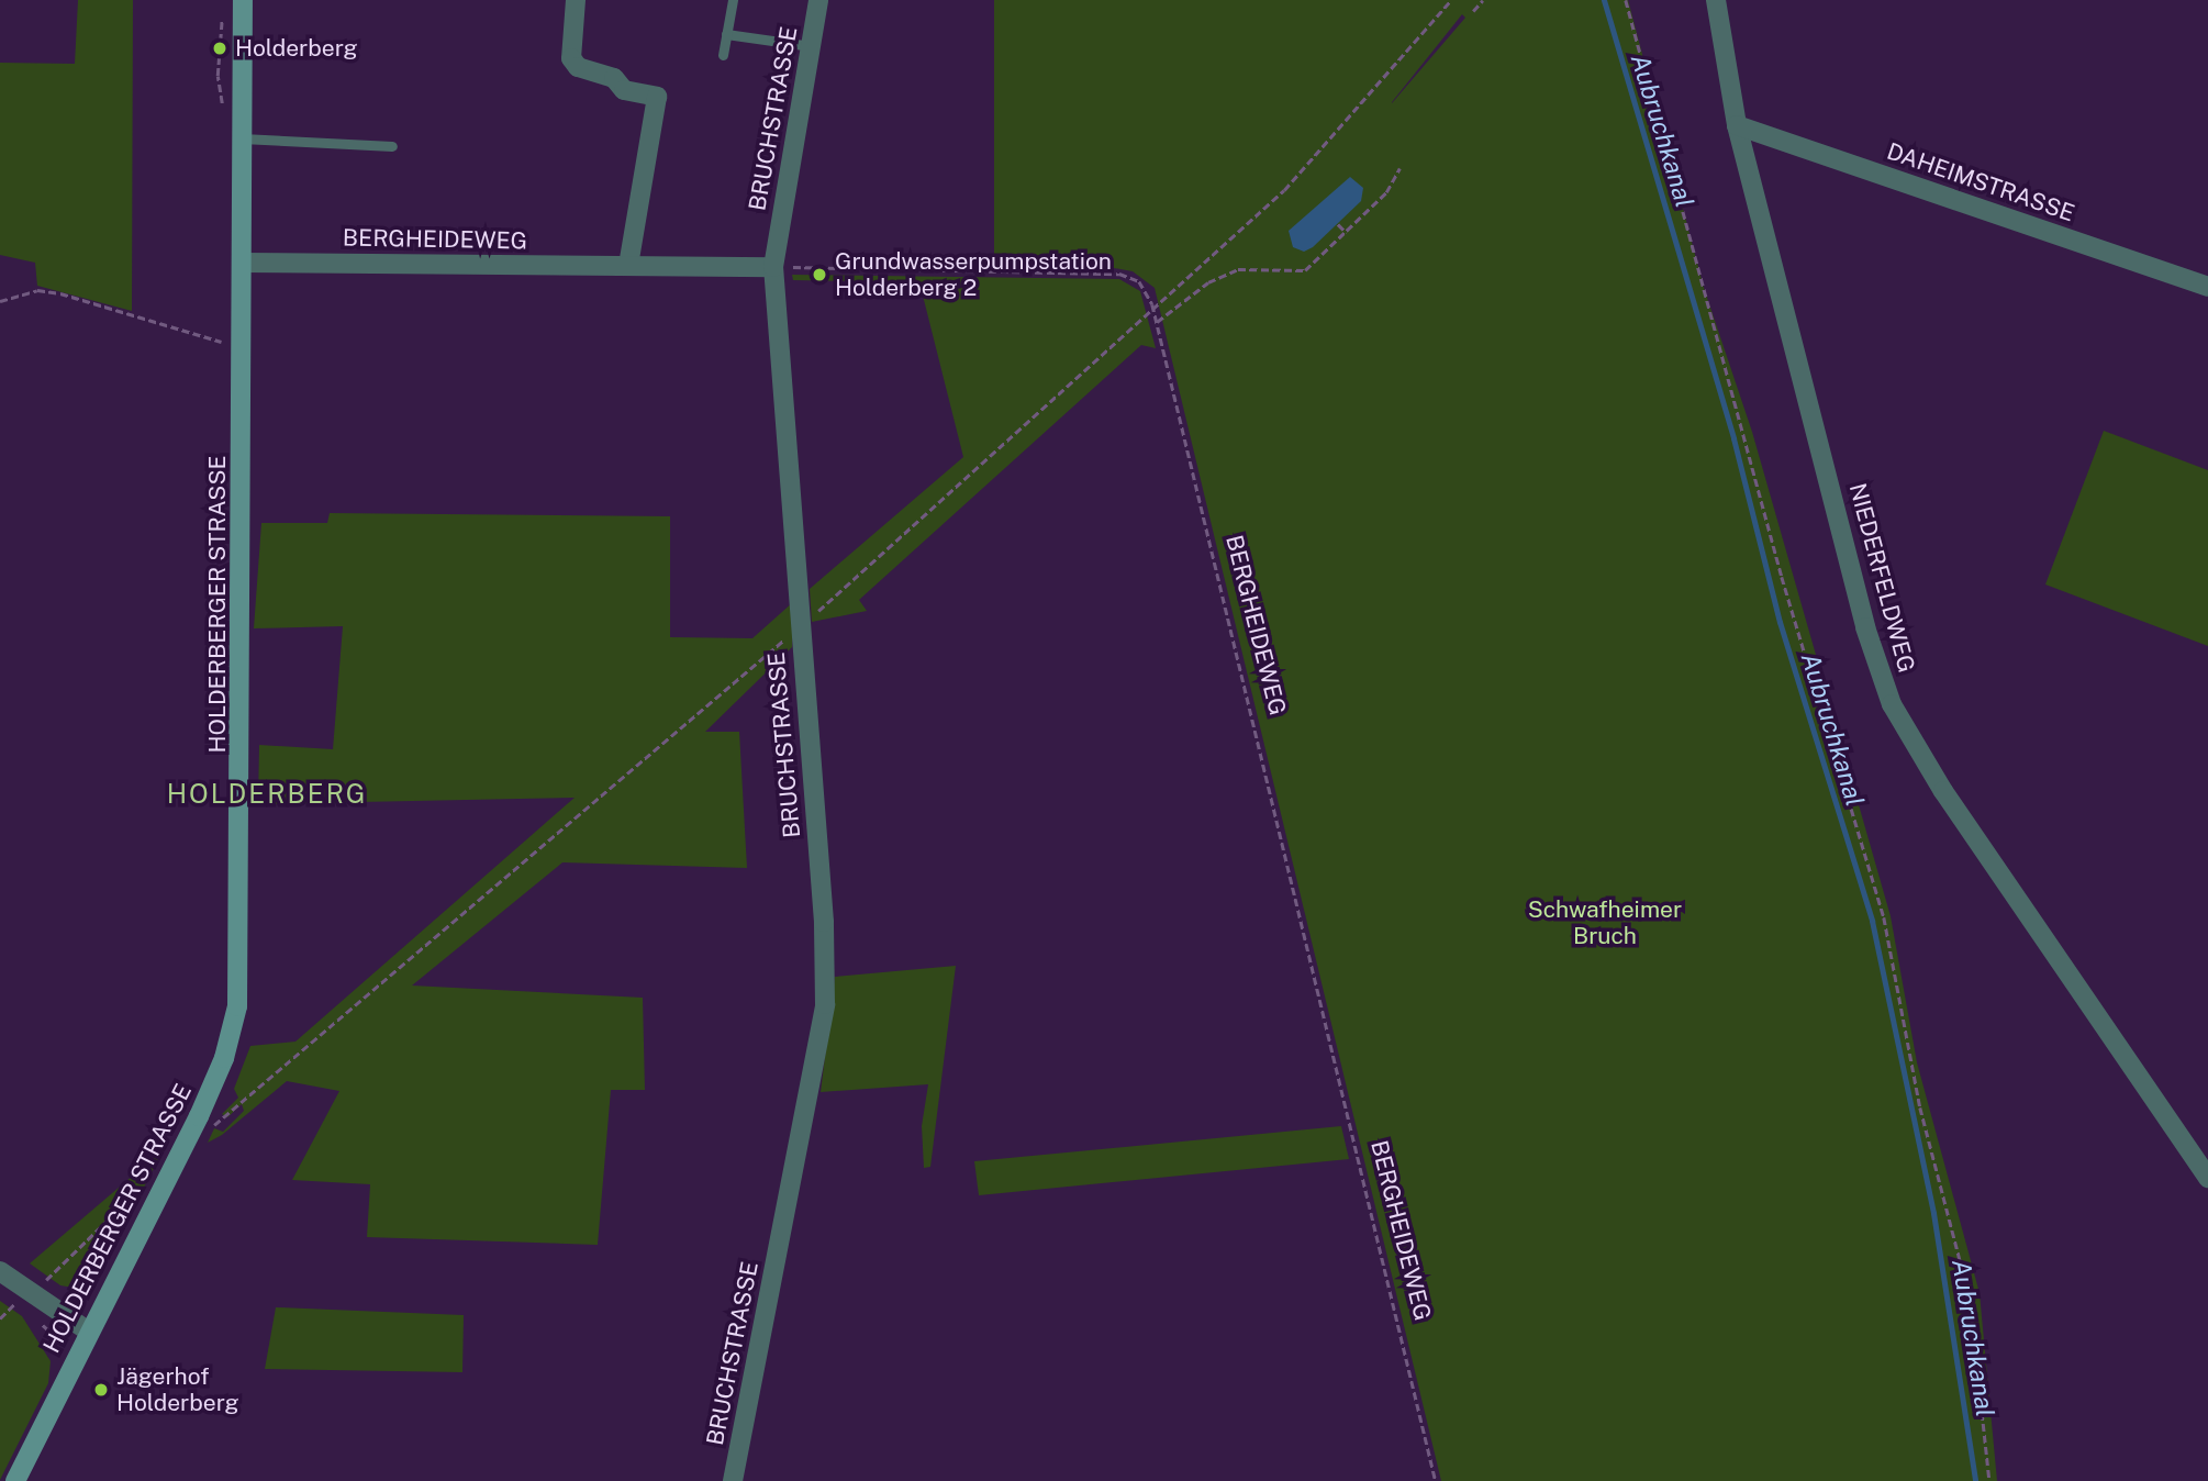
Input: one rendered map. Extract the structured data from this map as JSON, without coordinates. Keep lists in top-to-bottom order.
{
  "streets": {
    "main road": ["HOLDERBERGER STRASSE"],
    "street": [
      "BRUCHSTRASSE",
      "DAHEIMSTRASSE",
      "BERGHEIDEWEG",
      "NIEDERFELDWEG"
    ]
  },
  "crossings": [
    ["BRUCHSTRASSE", "BERGHEIDEWEG"],
    ["DAHEIMSTRASSE", "NIEDERFELDWEG"],
    ["BERGHEIDEWEG", "HOLDERBERGER STRASSE"]
  ],
  "districts": ["HOLDERBERG"],
  "water": ["Aubruchkanal"],
  "parks": ["Schwafheimer Bruch"],
  "places": ["Holderberg", "Grundwasserpumpstation Holderberg 2", "Jägerhof Holderberg"]
}
